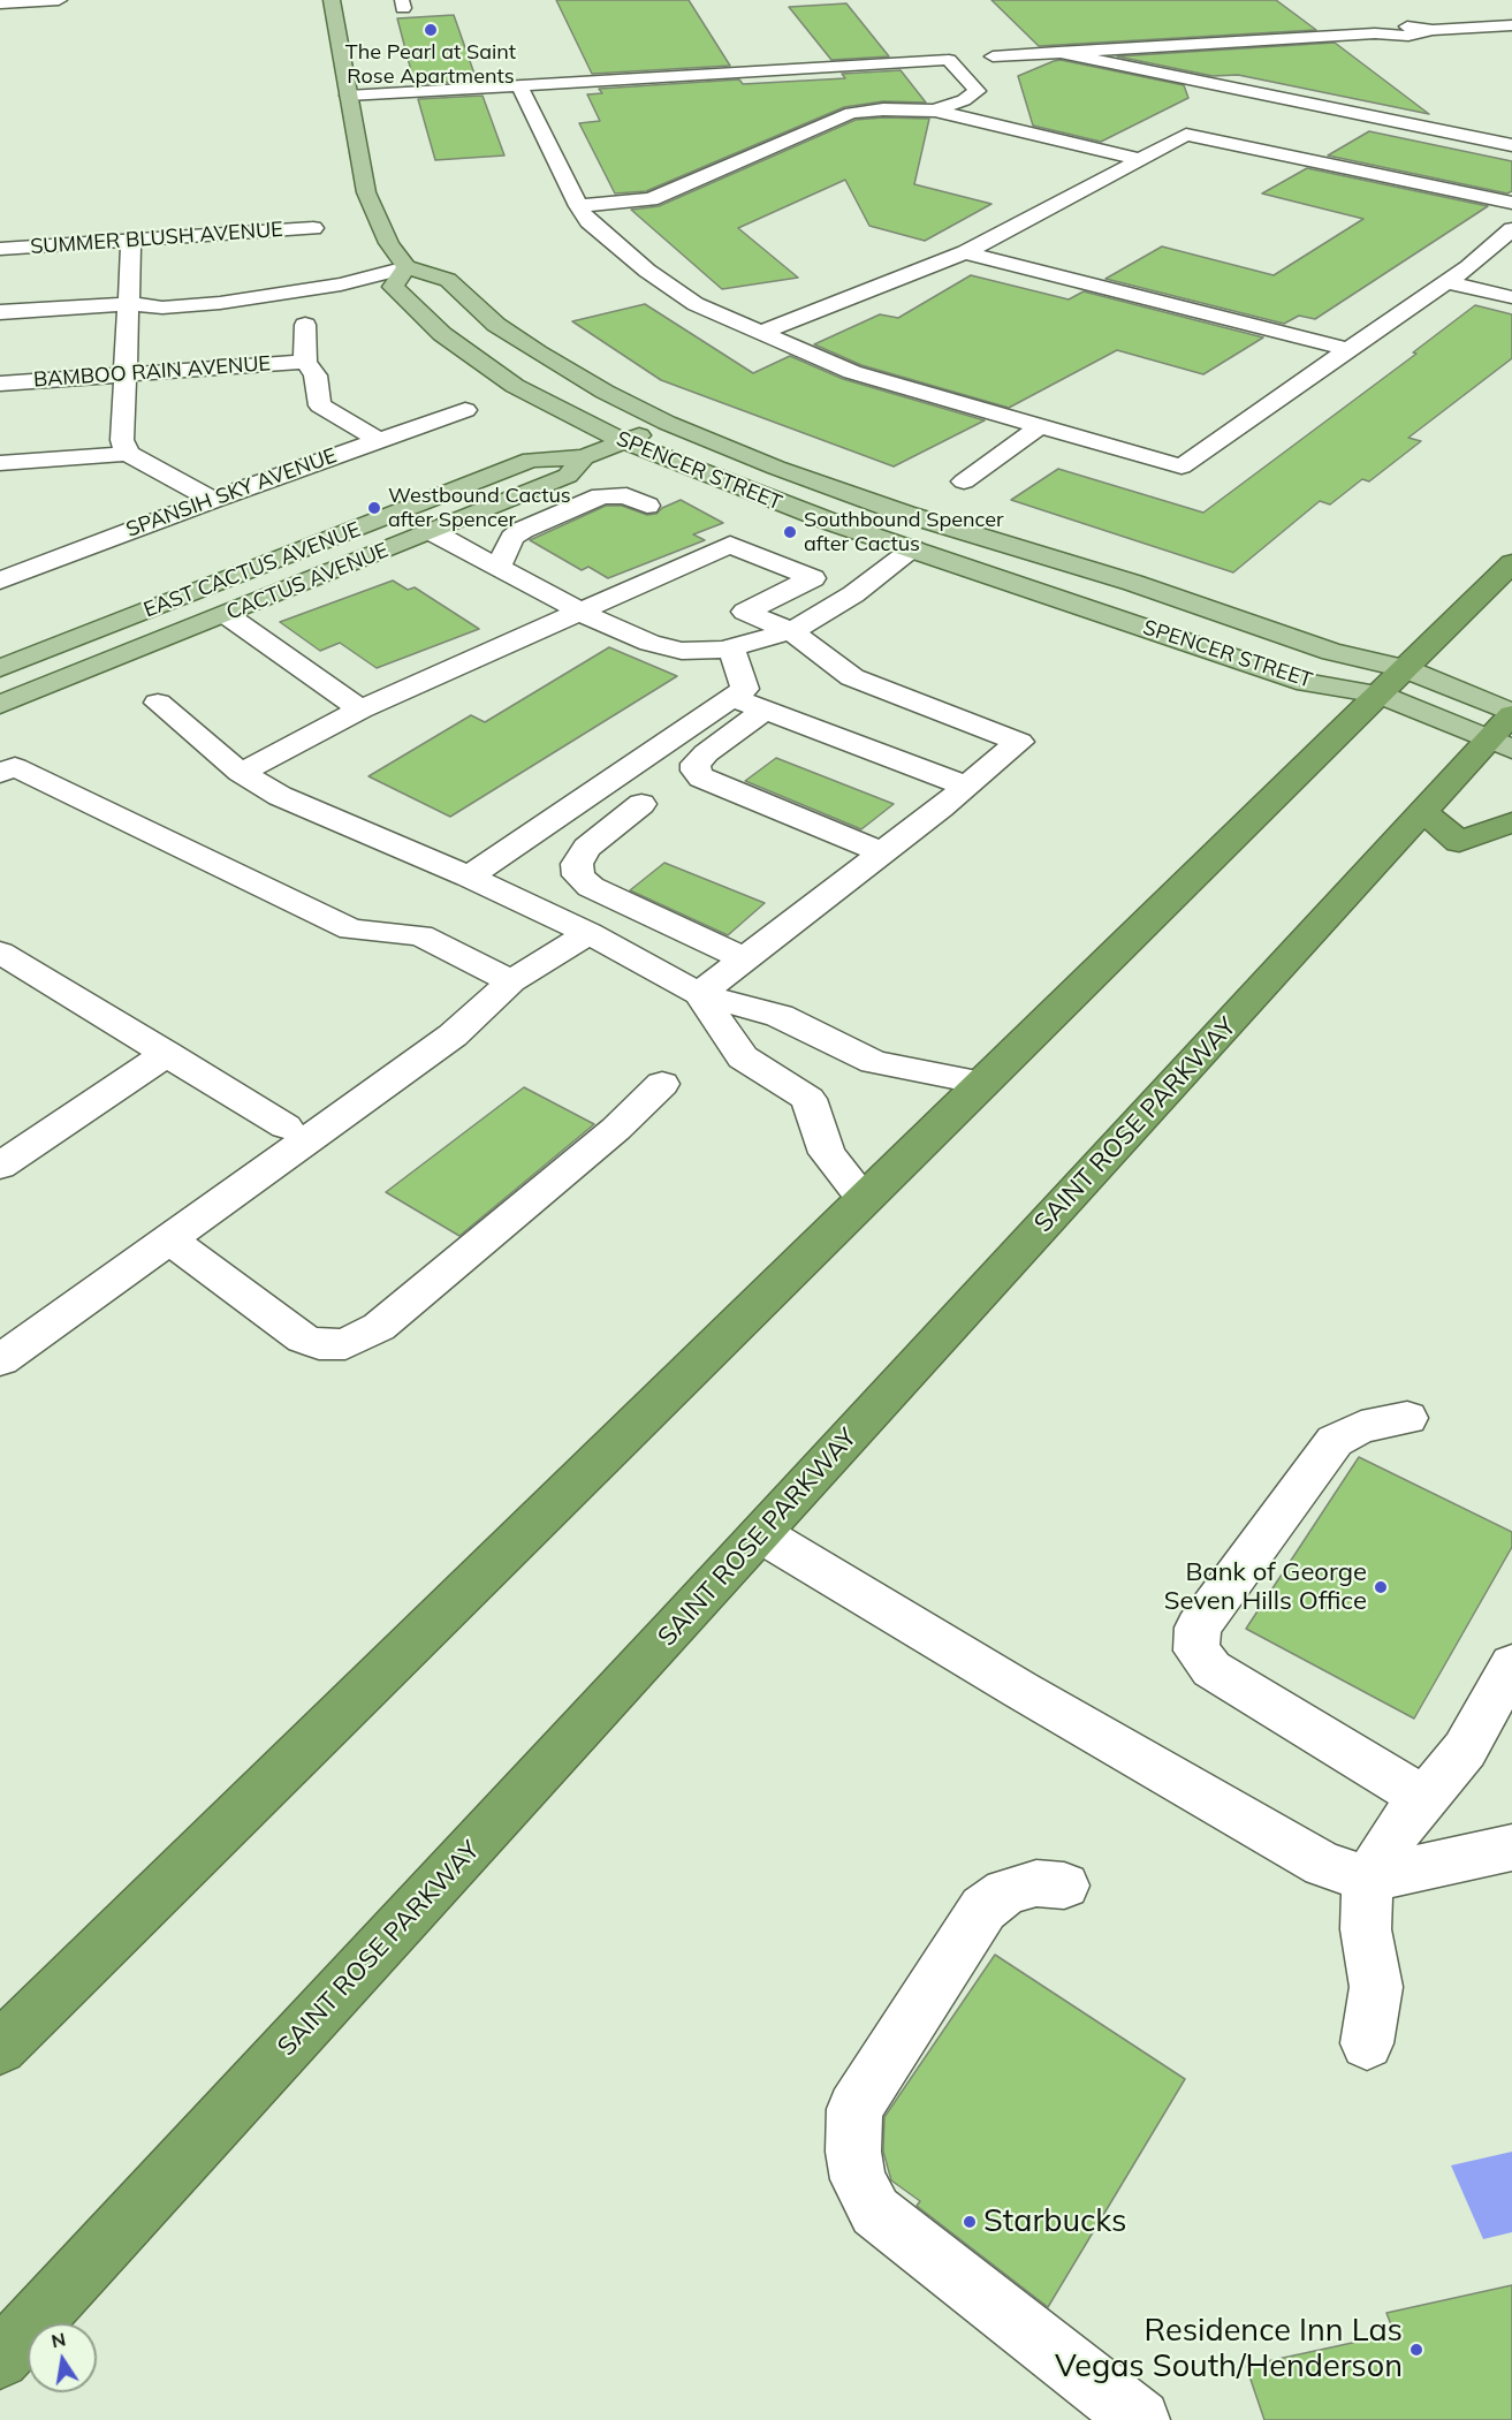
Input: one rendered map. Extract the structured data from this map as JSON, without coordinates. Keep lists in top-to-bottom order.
{
  "streets": {
    "highway": ["SAINT ROSE PARKWAY"],
    "main road": ["SPENCER STREET", "EAST CACTUS AVENUE", "CACTUS AVENUE"],
    "street": ["SUMMER BLUSH AVENUE", "BAMBOO RAIN AVENUE", "SPANSIH SKY AVENUE"]
  },
  "crossings": [
    ["SPENCER STREET", "CACTUS AVENUE"],
    ["EAST CACTUS AVENUE", "CACTUS AVENUE"]
  ],
  "places": [
    "The Pearl at Saint Rose Apartments",
    "Westbound Cactus after Spencer",
    "Southbound Spencer after Cactus",
    "Bank of George Seven Hills Office",
    "Starbucks",
    "Residence Inn Las Vegas South/Henderson"
  ],
  "north": "top"
}
